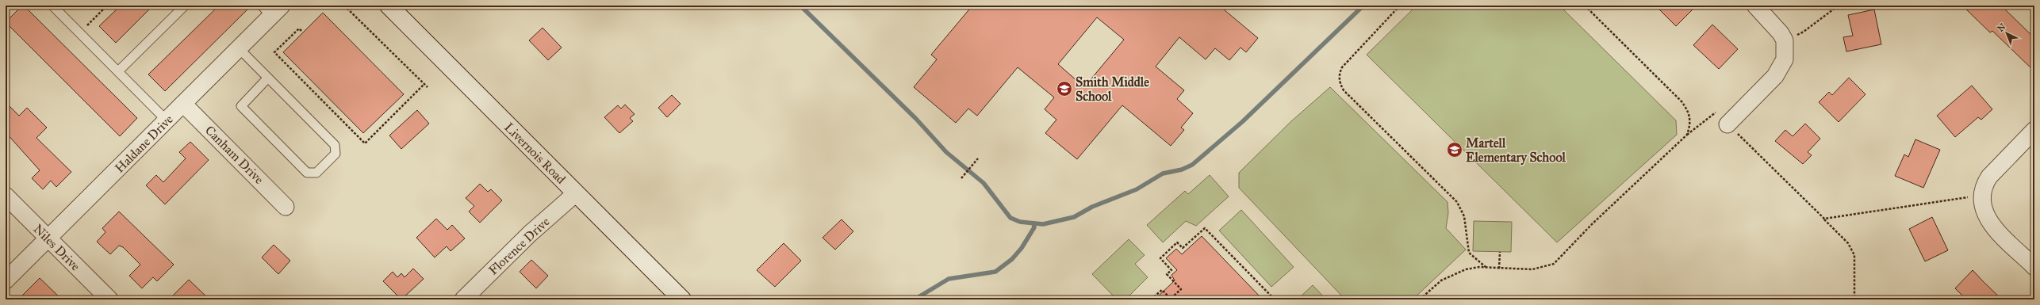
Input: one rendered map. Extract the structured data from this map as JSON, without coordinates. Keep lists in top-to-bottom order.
{
  "streets": {
    "main road": ["Livernois Road"],
    "street": [
      "Haldane Drive",
      "Canham Drive",
      "Florence Drive",
      "Niles Drive"
    ]
  },
  "crossings": [
    ["Haldane Drive", "Canham Drive"],
    ["Haldane Drive", "Niles Drive"],
    ["Livernois Road", "Florence Drive"]
  ],
  "places": {
    "school or university": ["Smith Middle School", "Martell Elementary School"]
  },
  "north": "top left"
}
